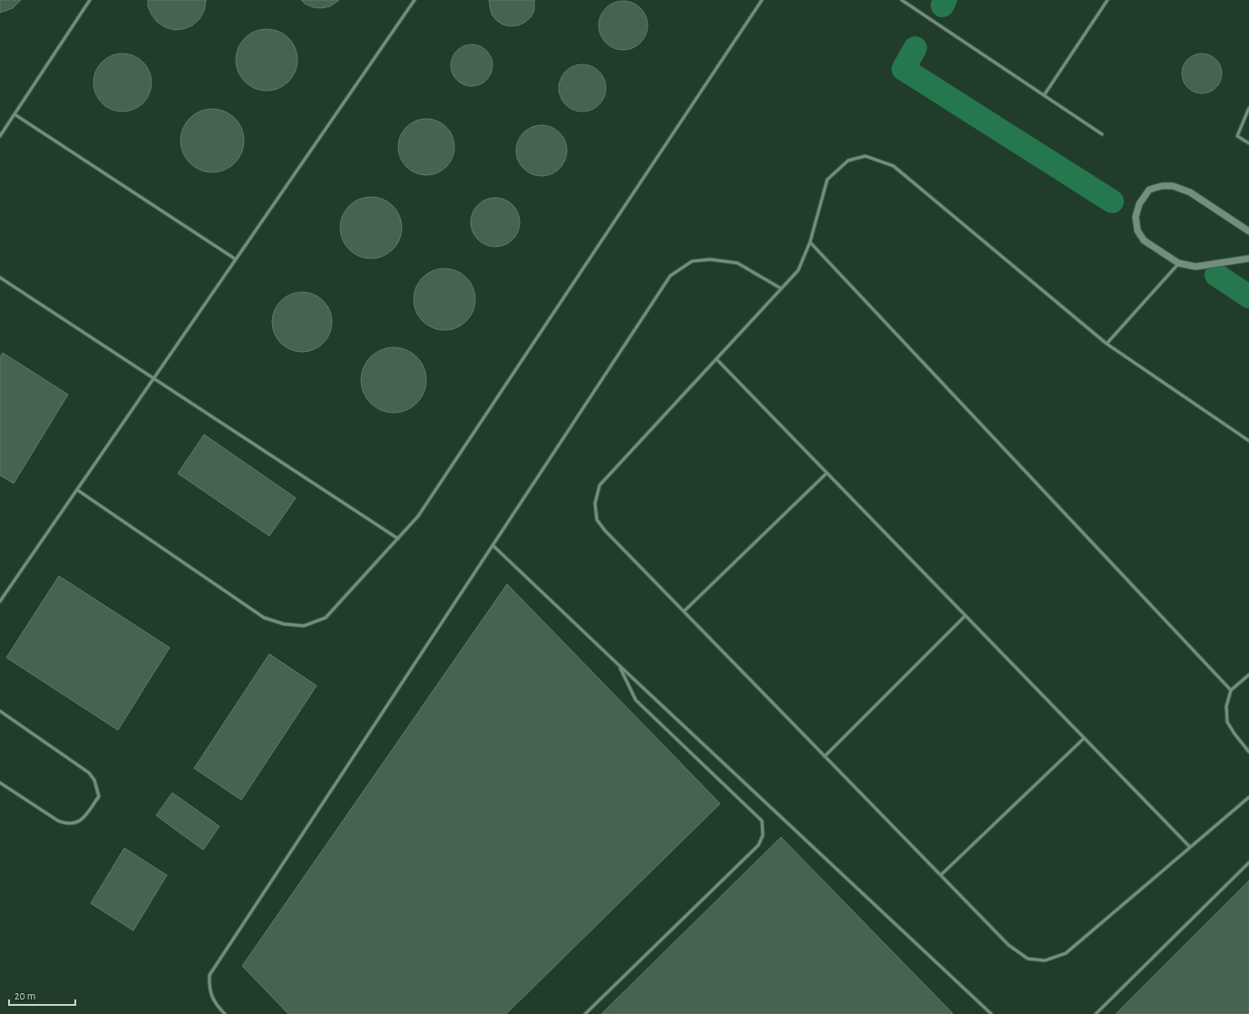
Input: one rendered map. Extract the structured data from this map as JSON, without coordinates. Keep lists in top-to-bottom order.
{
  "scale_bar": "20 m"
}
